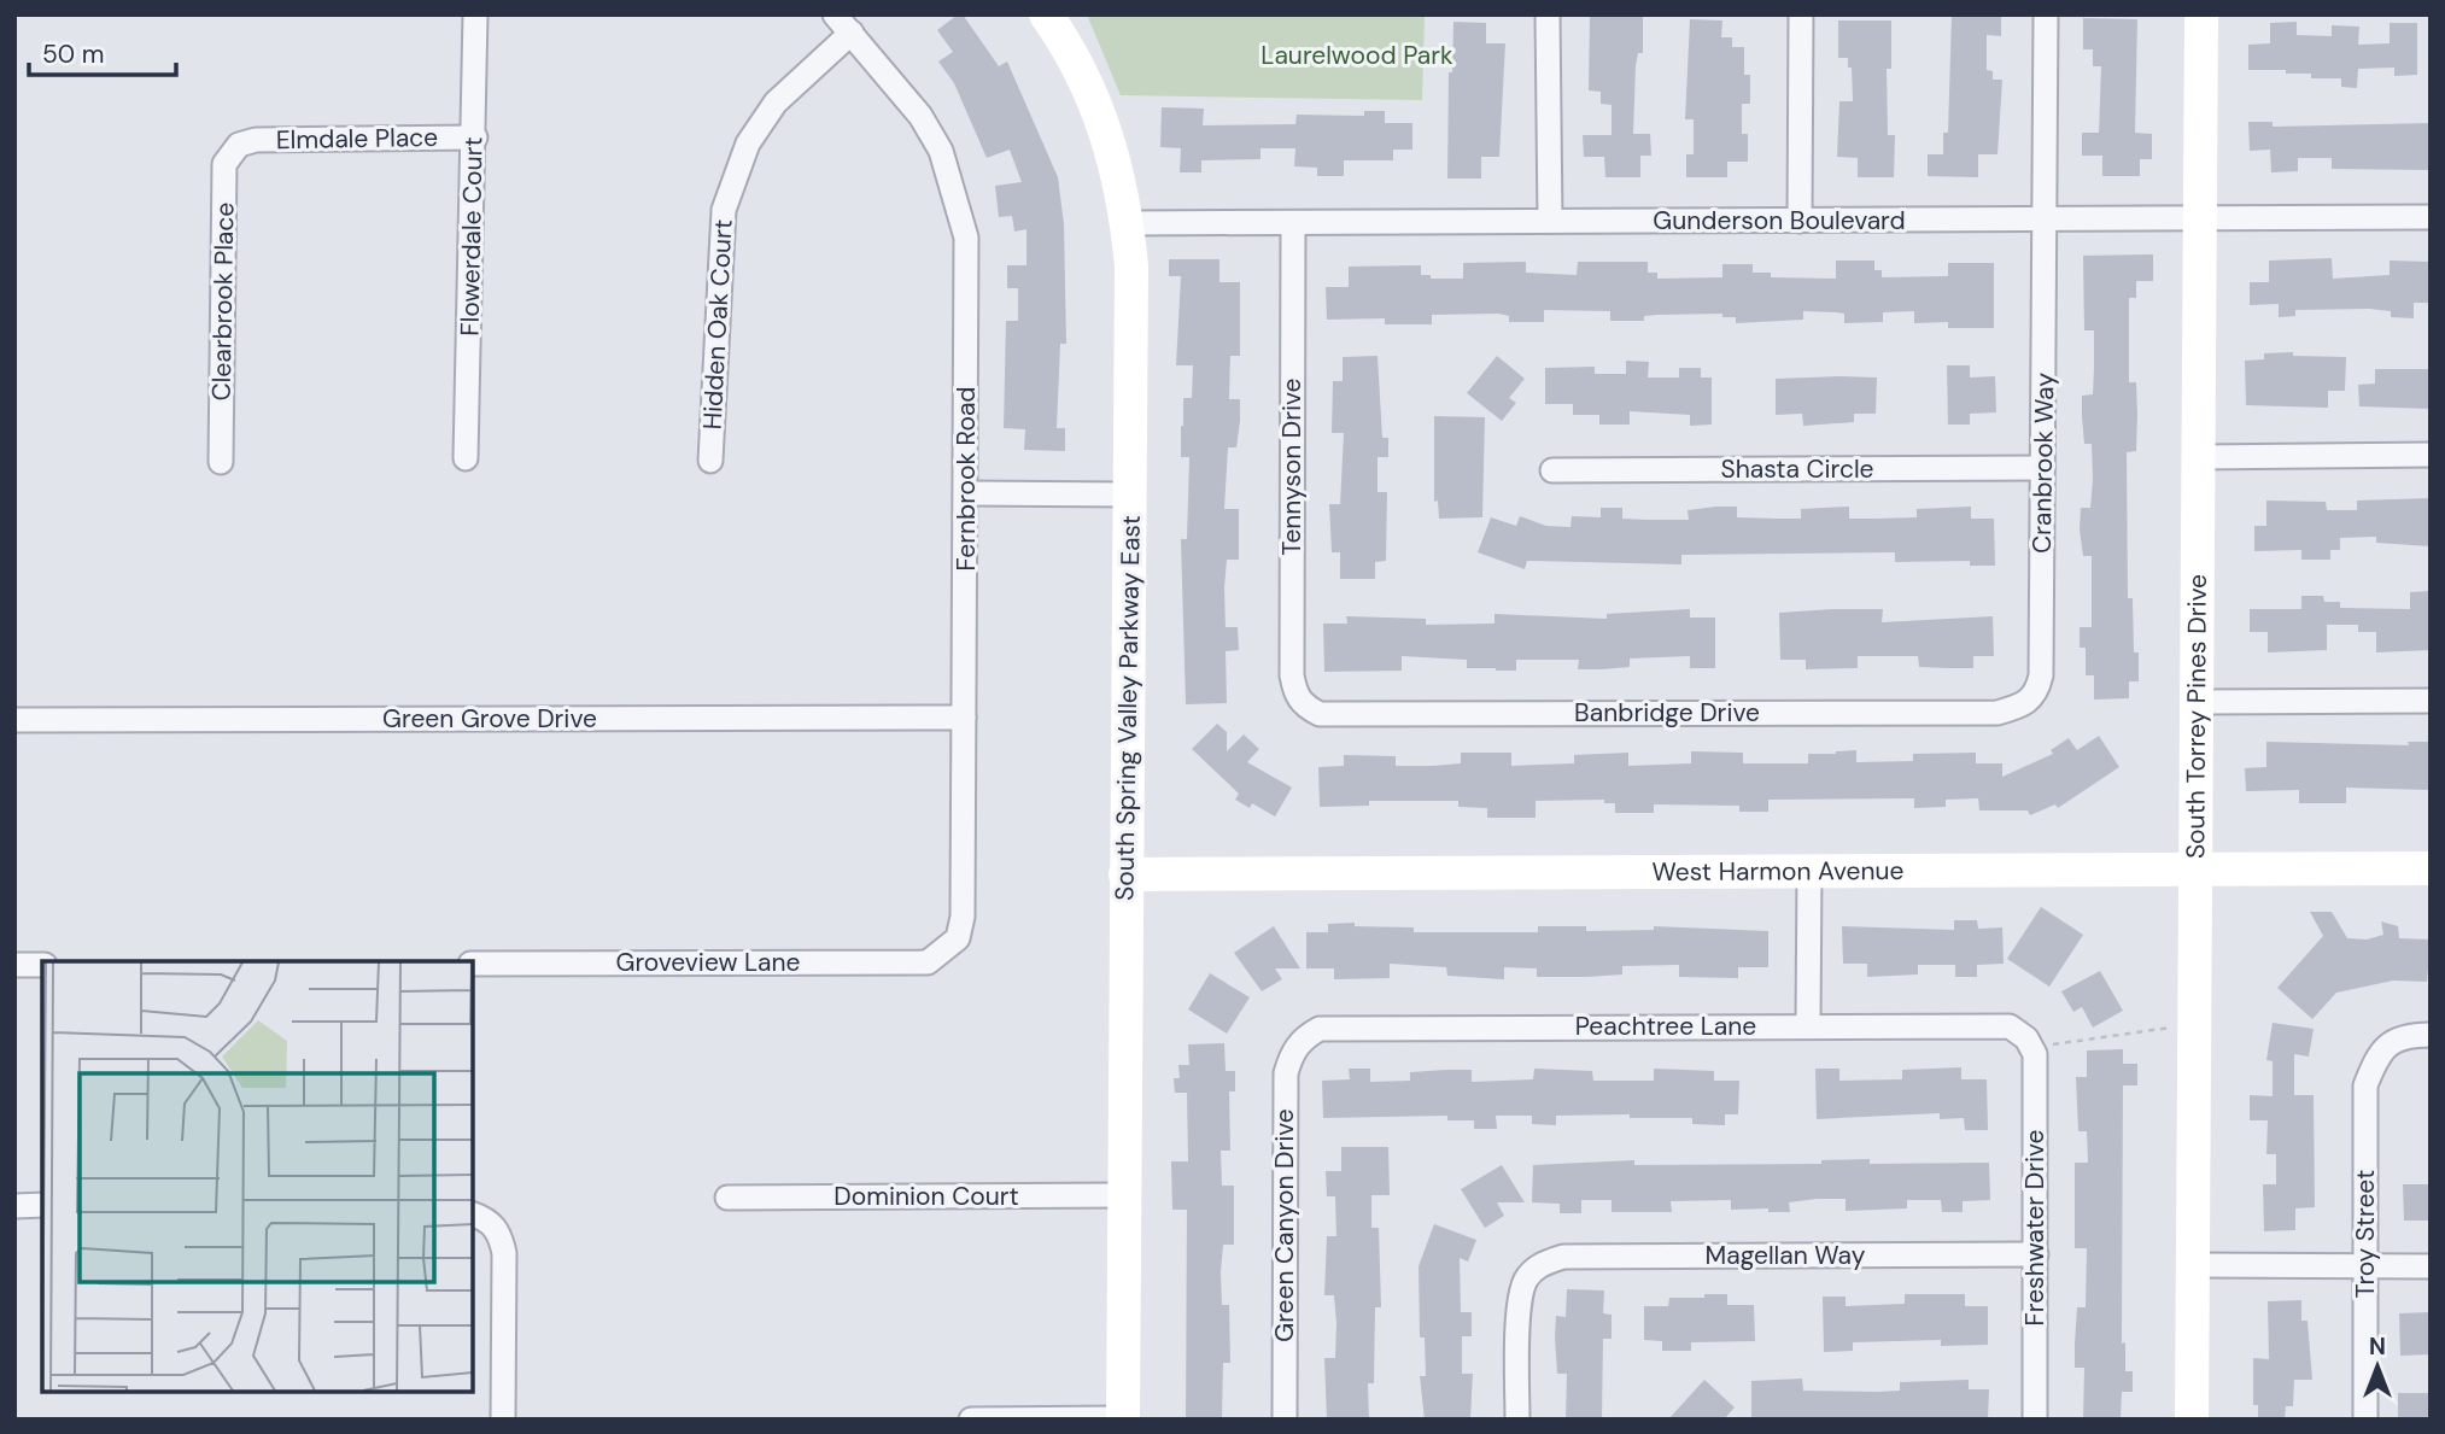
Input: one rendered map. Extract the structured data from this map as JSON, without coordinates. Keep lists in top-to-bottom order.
{
  "streets": {
    "street": [
      "Elmdale Place",
      "Gunderson Boulevard",
      "Flowerdale Court",
      "Clearbrook Place",
      "Hidden Oak Court",
      "Cranbrook Way",
      "Tennyson Drive",
      "Shasta Circle",
      "Fernbrook Road",
      "South Spring Valley Parkway East",
      "Banbridge Drive",
      "South Torrey Pines Drive",
      "Green Grove Drive",
      "West Harmon Avenue",
      "Groveview Lane",
      "Peachtree Lane",
      "Dominion Court",
      "Green Canyon Drive",
      "Freshwater Drive",
      "Troy Street",
      "Magellan Way"
    ]
  },
  "crossings": [
    ["Elmdale Place", "Flowerdale Court"],
    ["Elmdale Place", "Clearbrook Place"],
    ["Gunderson Boulevard", "Cranbrook Way"],
    ["Gunderson Boulevard", "Tennyson Drive"],
    ["Gunderson Boulevard", "South Spring Valley Parkway East"],
    ["Gunderson Boulevard", "South Torrey Pines Drive"],
    ["Hidden Oak Court", "Fernbrook Road"],
    ["Cranbrook Way", "Shasta Circle"],
    ["Cranbrook Way", "Banbridge Drive"],
    ["Tennyson Drive", "Banbridge Drive"],
    ["Fernbrook Road", "Green Grove Drive"],
    ["Fernbrook Road", "Groveview Lane"],
    ["South Spring Valley Parkway East", "West Harmon Avenue"],
    ["South Spring Valley Parkway East", "Dominion Court"],
    ["South Torrey Pines Drive", "West Harmon Avenue"],
    ["Peachtree Lane", "Green Canyon Drive"],
    ["Peachtree Lane", "Freshwater Drive"],
    ["Freshwater Drive", "Magellan Way"]
  ],
  "parks": ["Laurelwood Park"],
  "scale_bar": "50 m",
  "north": "top"
}
